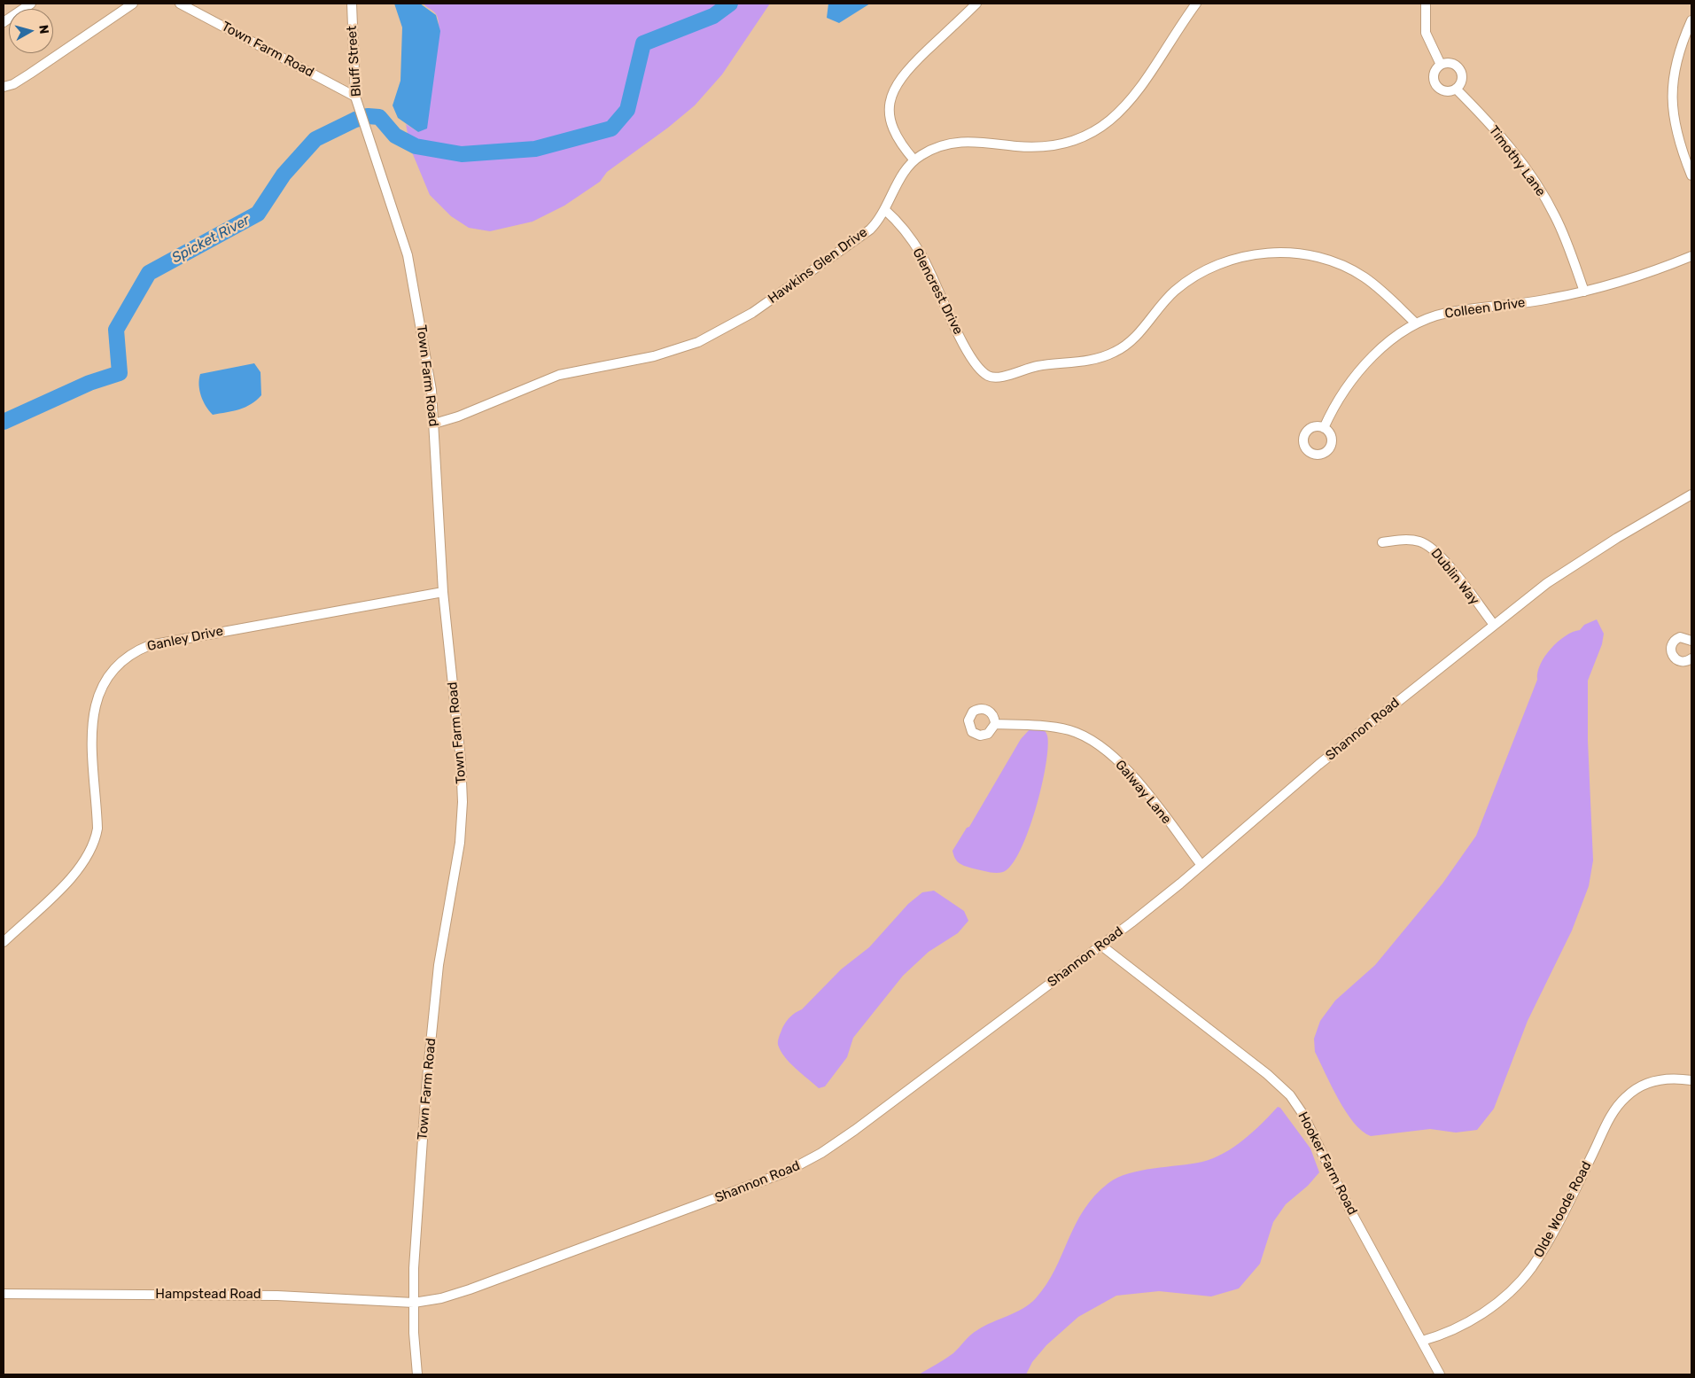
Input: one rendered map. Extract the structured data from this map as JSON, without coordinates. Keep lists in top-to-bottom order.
{
  "streets": {
    "street": [
      "Town Farm Road",
      "Bluff Street",
      "Timothy Lane",
      "Hawkins Glen Drive",
      "Glencrest Drive",
      "Colleen Drive",
      "Dublin Way",
      "Ganley Drive",
      "Shannon Road",
      "Galway Lane",
      "Hooker Farm Road",
      "Olde Woode Road",
      "Hampstead Road"
    ]
  },
  "crossings": [
    ["Town Farm Road", "Bluff Street"],
    ["Town Farm Road", "Hawkins Glen Drive"],
    ["Town Farm Road", "Ganley Drive"],
    ["Town Farm Road", "Shannon Road"],
    ["Town Farm Road", "Hampstead Road"],
    ["Timothy Lane", "Colleen Drive"],
    ["Hawkins Glen Drive", "Glencrest Drive"],
    ["Glencrest Drive", "Colleen Drive"],
    ["Dublin Way", "Shannon Road"],
    ["Shannon Road", "Galway Lane"],
    ["Shannon Road", "Hooker Farm Road"],
    ["Shannon Road", "Hampstead Road"],
    ["Hooker Farm Road", "Olde Woode Road"]
  ],
  "water": ["Spicket River"],
  "north": "right"
}
